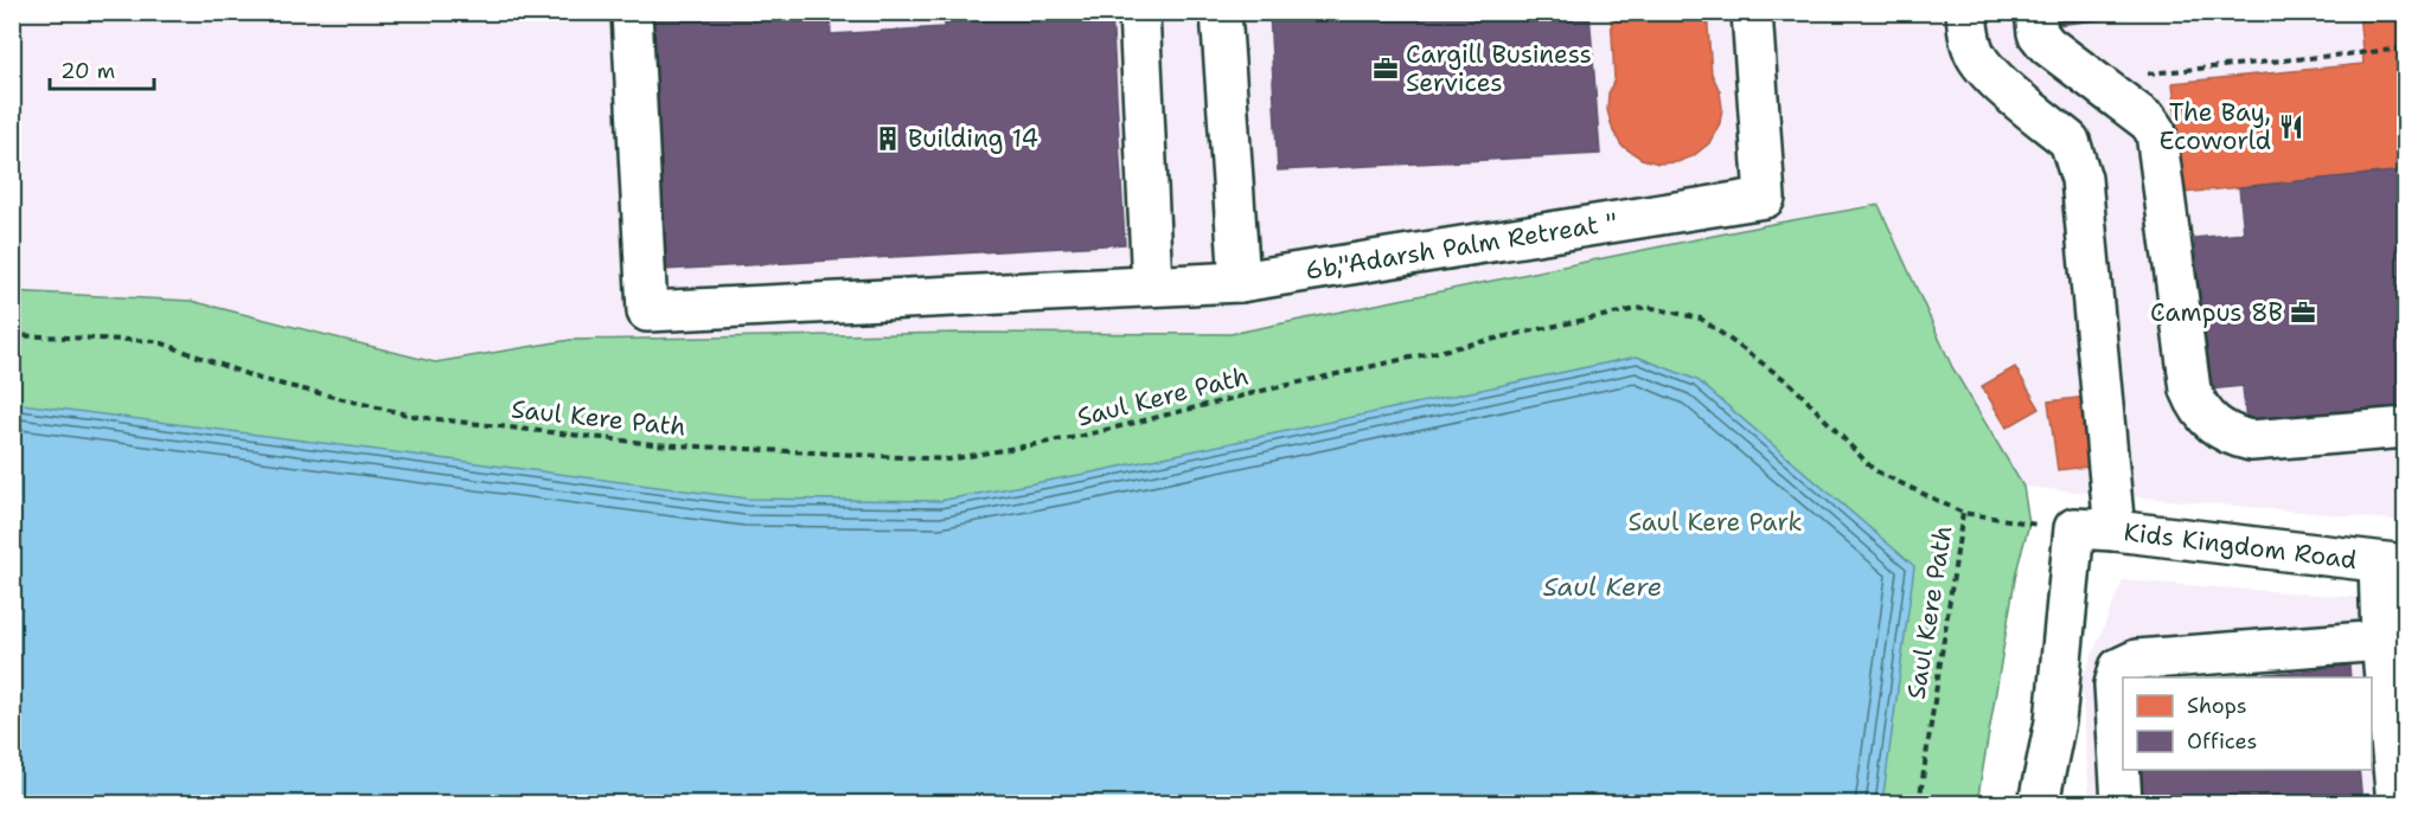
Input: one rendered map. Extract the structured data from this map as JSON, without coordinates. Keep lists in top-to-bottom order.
{
  "streets": {
    "street": ["6b,\"Adarsh Palm Retreat \"", "Kids Kingdom Road"],
    "path": ["Saul Kere Path"]
  },
  "water": ["Saul Kere"],
  "parks": ["Saul Kere Park"],
  "places": {
    "office": ["Cargill Business Services", "Campus 8B"],
    "restaurant": ["The Bay, Ecoworld"],
    "building": ["Building 14"]
  },
  "legend": ["Shops", "Offices"],
  "scale_bar": "20 m"
}
